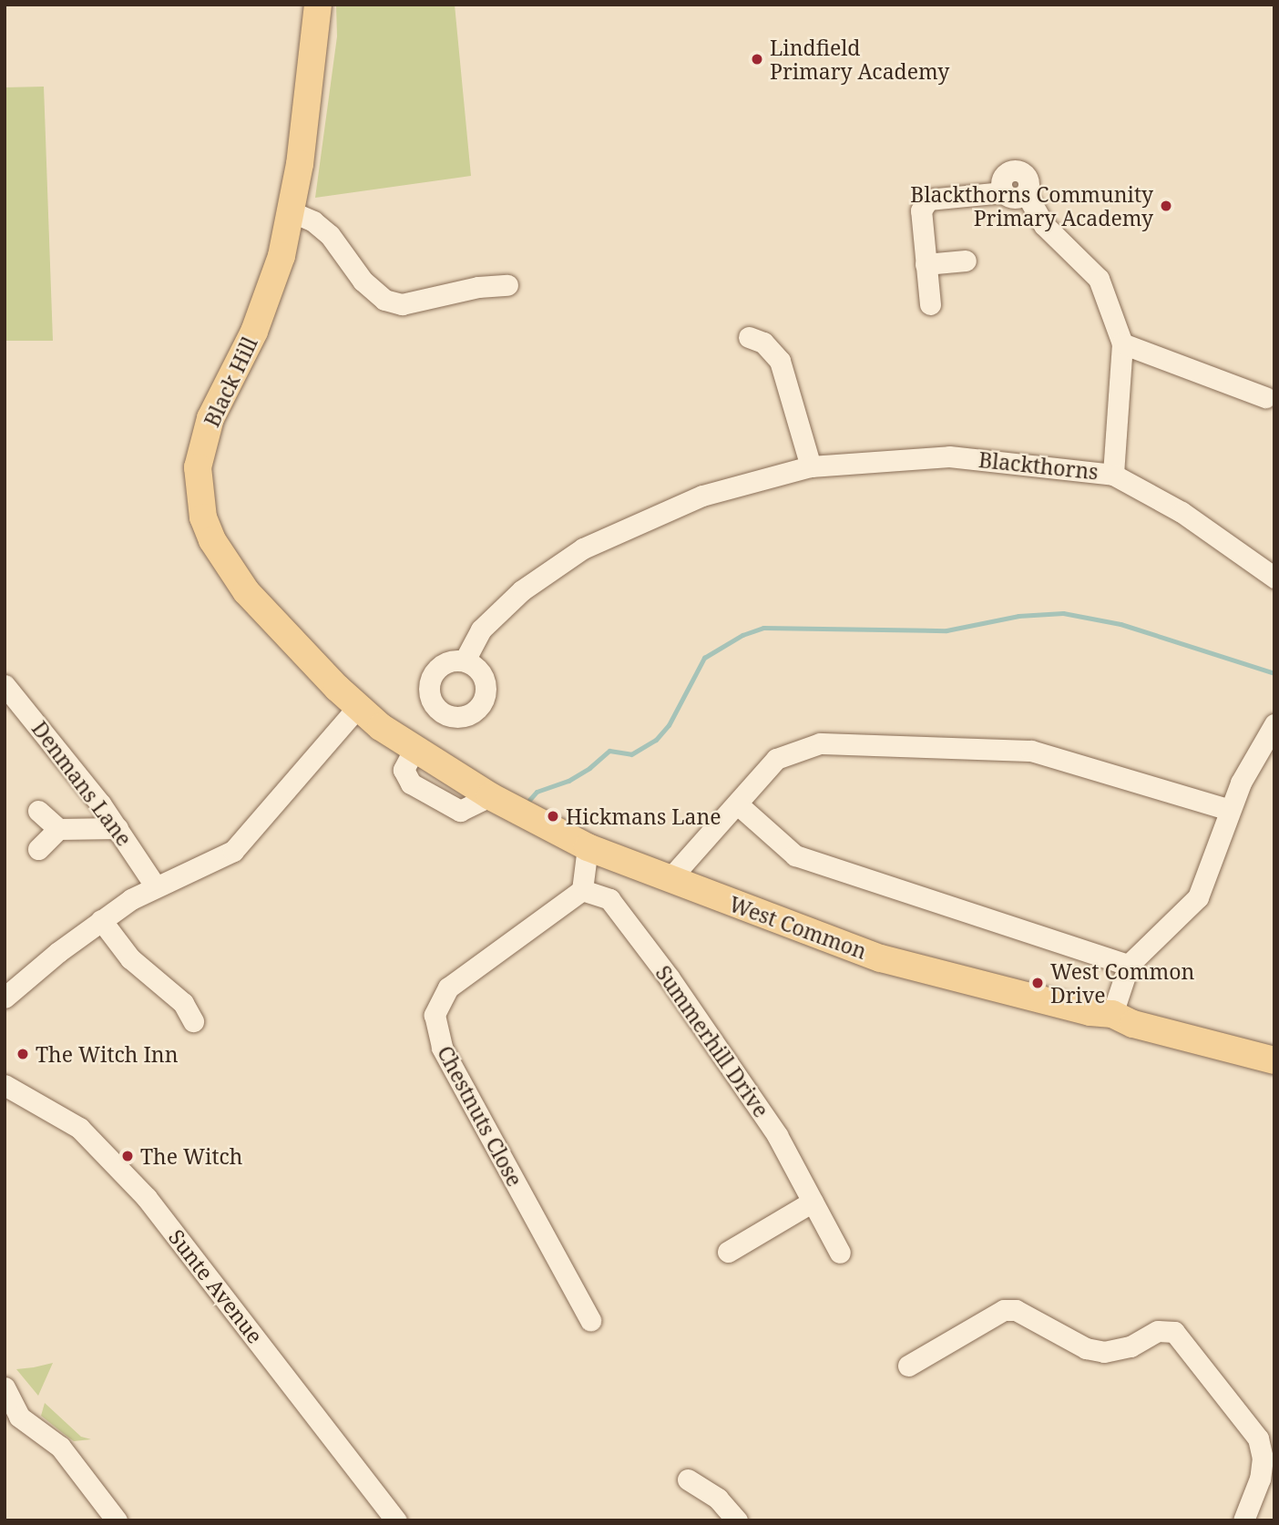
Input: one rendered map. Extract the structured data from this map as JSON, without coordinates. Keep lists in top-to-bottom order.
{
  "streets": {
    "main road": ["Black Hill", "West Common"],
    "street": [
      "Blackthorns",
      "Denmans Lane",
      "Summerhill Drive",
      "Chestnuts Close",
      "Sunte Avenue"
    ]
  },
  "crossings": [
    ["Black Hill", "West Common"],
    ["Summerhill Drive", "Chestnuts Close"]
  ],
  "places": [
    "Lindfield Primary Academy",
    "Blackthorns Community Primary Academy",
    "Hickmans Lane",
    "West Common Drive",
    "The Witch Inn",
    "The Witch"
  ]
}
